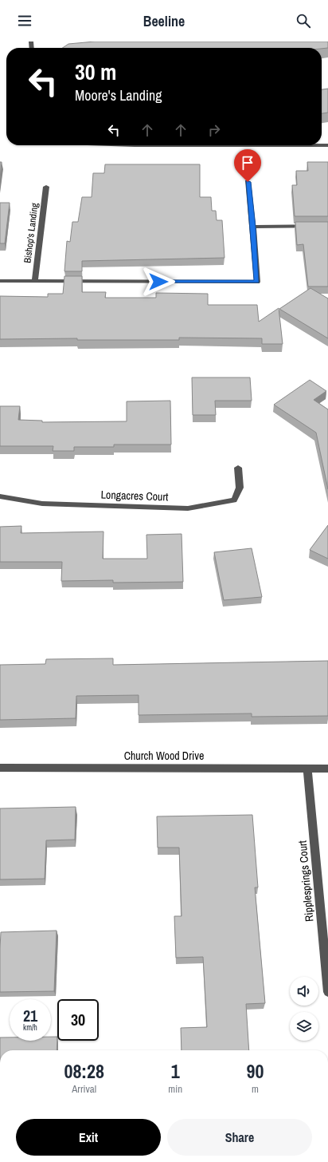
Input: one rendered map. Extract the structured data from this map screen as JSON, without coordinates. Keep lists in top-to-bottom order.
{
  "streets": {
    "street": [
      "Bishop's Landing",
      "Longacres Court",
      "Church Wood Drive",
      "Ripplesprings Court"
    ]
  },
  "crossings": [
    ["Church Wood Drive", "Ripplesprings Court"]
  ],
  "page": {
    "header": "Beeline",
    "turn": ["30 m", "Moore's Landing"],
    "speed": "21 km/h",
    "limit": "30",
    "eta": [
      "08:28",
      "Arrival",
      "1",
      "min",
      "90",
      "m"
    ],
    "buttons": ["Exit", "Share"]
  }
}
